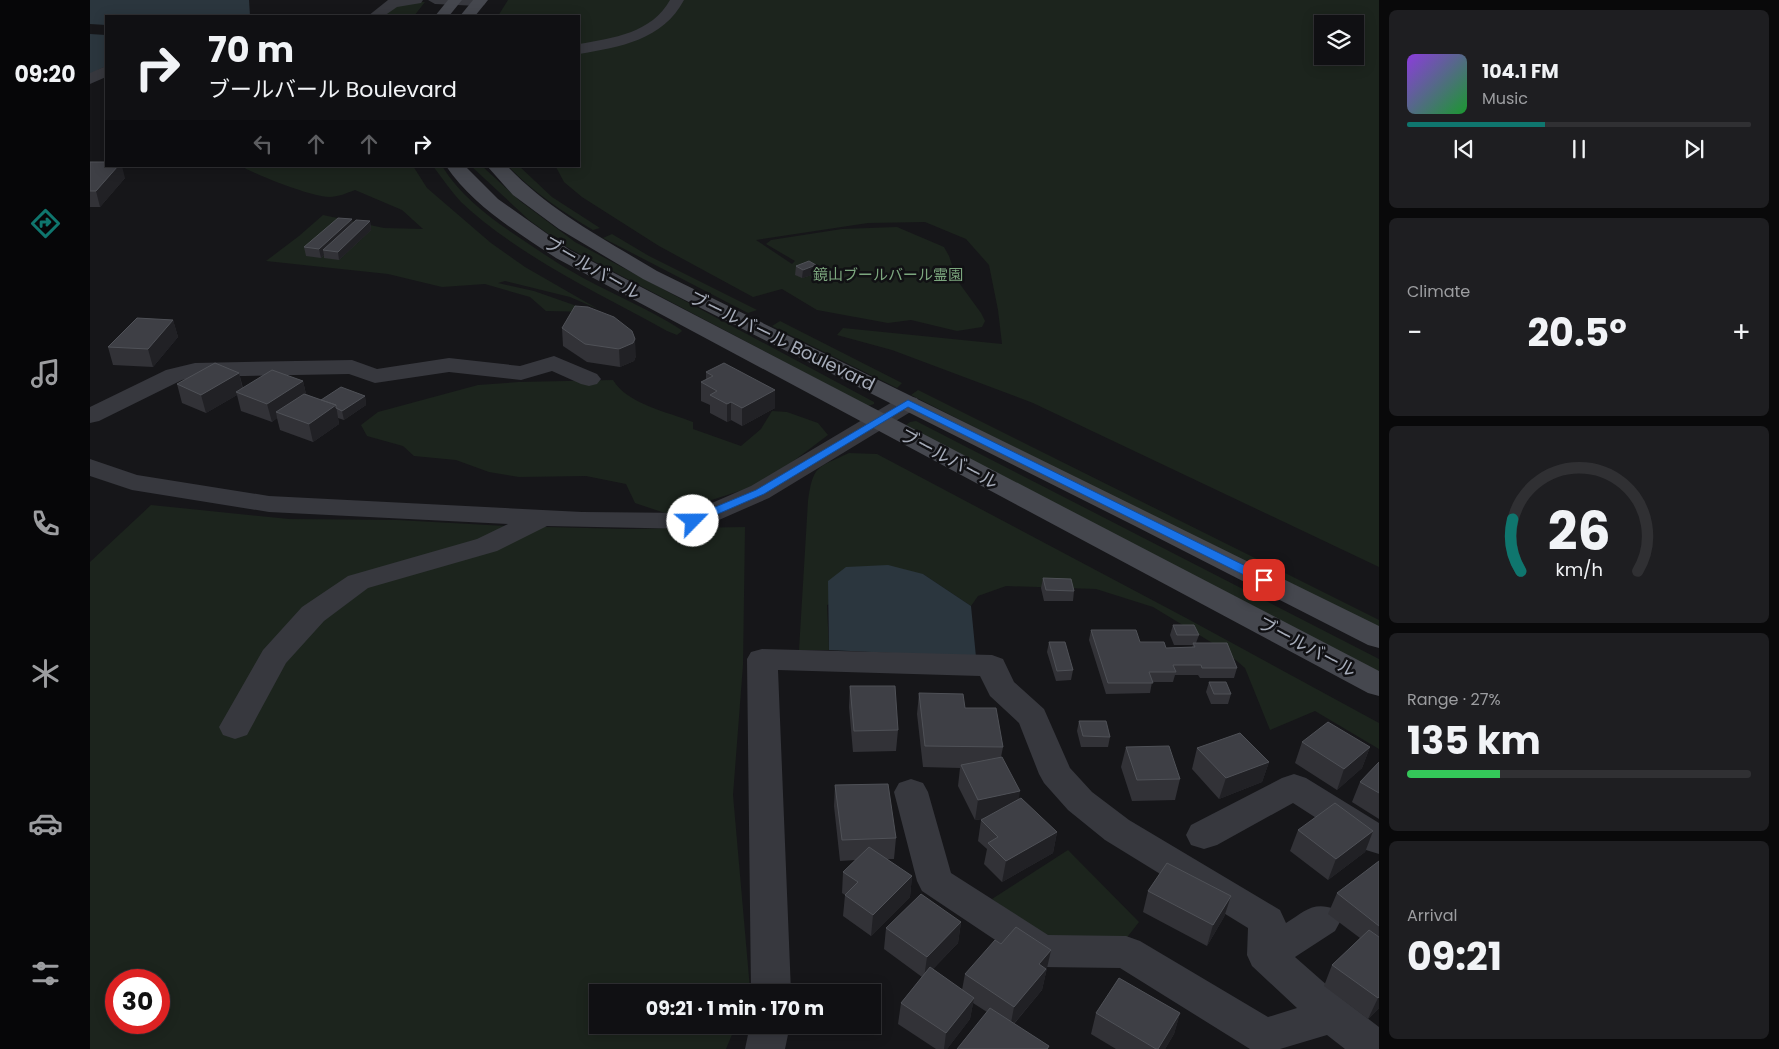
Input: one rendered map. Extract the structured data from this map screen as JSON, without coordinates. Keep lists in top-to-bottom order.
{
  "streets": {
    "street": ["ブールバール", "ブールバール Boulevard"]
  },
  "parks": ["鏡山ブールバール霊園"],
  "page": {
    "tabs": "09:20",
    "turn": ["70 m", "ブールバール Boulevard"],
    "song": ["104.1 FM", "Music"],
    "tile": [
      "Climate",
      ["Range · 27%", "135 km"],
      ["Arrival", "09:21"]
    ],
    "heat": ["−", "20.5°", "+"],
    "limit": "30",
    "trip": "09:21 · 1 min · 170 m",
    "gauge": ["26", "km/h"]
  }
}
